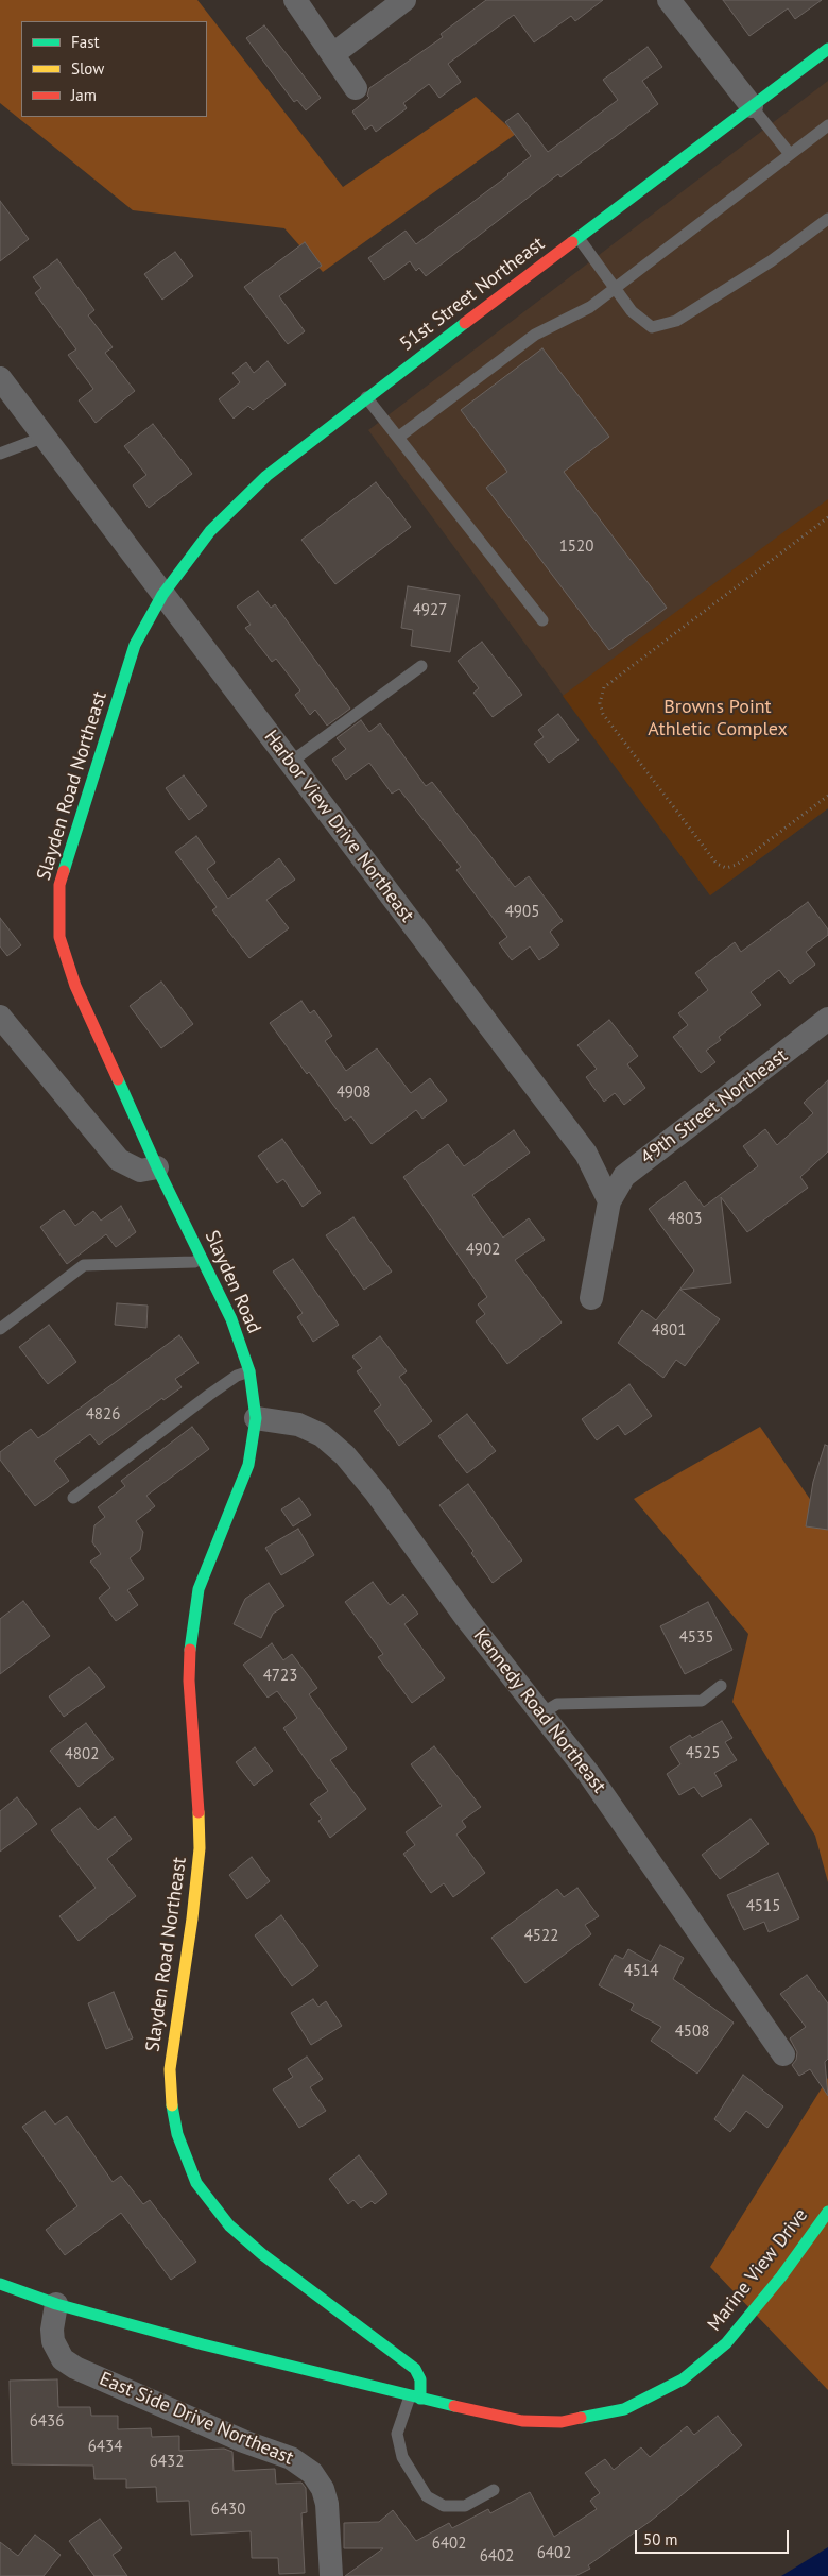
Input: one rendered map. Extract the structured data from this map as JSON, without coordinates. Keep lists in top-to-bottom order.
{
  "streets": {
    "street": [
      "51st Street Northeast",
      "Slayden Road Northeast",
      "Harbor View Drive Northeast",
      "49th Street Northeast",
      "Slayden Road",
      "Kennedy Road Northeast",
      "Marine View Drive",
      "East Side Drive Northeast"
    ]
  },
  "crossings": [
    ["51st Street Northeast", "Slayden Road Northeast"],
    ["51st Street Northeast", "Harbor View Drive Northeast"],
    ["Slayden Road Northeast", "Harbor View Drive Northeast"],
    ["Slayden Road Northeast", "Slayden Road"],
    ["Slayden Road Northeast", "Kennedy Road Northeast"],
    ["Slayden Road Northeast", "Marine View Drive"],
    ["Harbor View Drive Northeast", "49th Street Northeast"],
    ["Slayden Road", "Kennedy Road Northeast"]
  ],
  "parks": ["Browns Point Athletic Complex"],
  "house_numbers": [
    "1520",
    "4927",
    "4905",
    "4908",
    "4803",
    "4902",
    "4801",
    "4826",
    "4535",
    "4723",
    "4525",
    "4802",
    "4515",
    "4522",
    "4514",
    "4508",
    "6436",
    "6434",
    "6432",
    "6430",
    "6402",
    "6402",
    "6402"
  ],
  "legend": ["Fast", "Slow", "Jam"],
  "scale_bar": "50 m"
}
